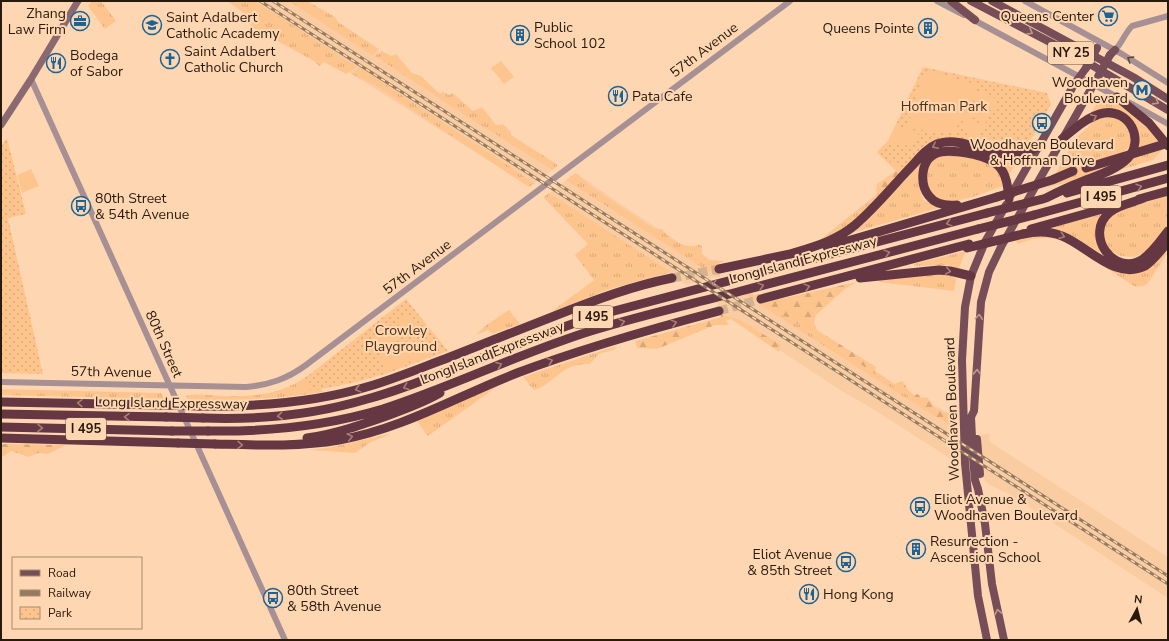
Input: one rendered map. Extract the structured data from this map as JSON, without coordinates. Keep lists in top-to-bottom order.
{
  "streets": {
    "highway": ["I 495", "Long Island Expressway"],
    "main road": ["NY 25", "Woodhaven Boulevard"],
    "street": ["57th Avenue", "80th Street"]
  },
  "crossings": [
    ["57th Avenue", "80th Street"]
  ],
  "parks": ["Hoffman Park", "Crowley Playground"],
  "places": {
    "supermarket": ["Queens Center"],
    "office": ["Zhang Law Firm"],
    "school or university": ["Saint Adalbert Catholic Academy"],
    "building": ["Queens Pointe", "Public School 102", "Resurrection - Ascension School"],
    "church": ["Saint Adalbert Catholic Church"],
    "restaurant": ["Bodega of Sabor", "Pata Cafe", "Hong Kong"],
    "metro station": ["Woodhaven Boulevard"],
    "bus stop": [
      "Woodhaven Boulevard & Hoffman Drive",
      "80th Street & 54th Avenue",
      "Eliot Avenue & Woodhaven Boulevard",
      "Eliot Avenue & 85th Street",
      "80th Street & 58th Avenue"
    ]
  },
  "legend": ["Road", "Railway", "Park"],
  "north": "top"
}
